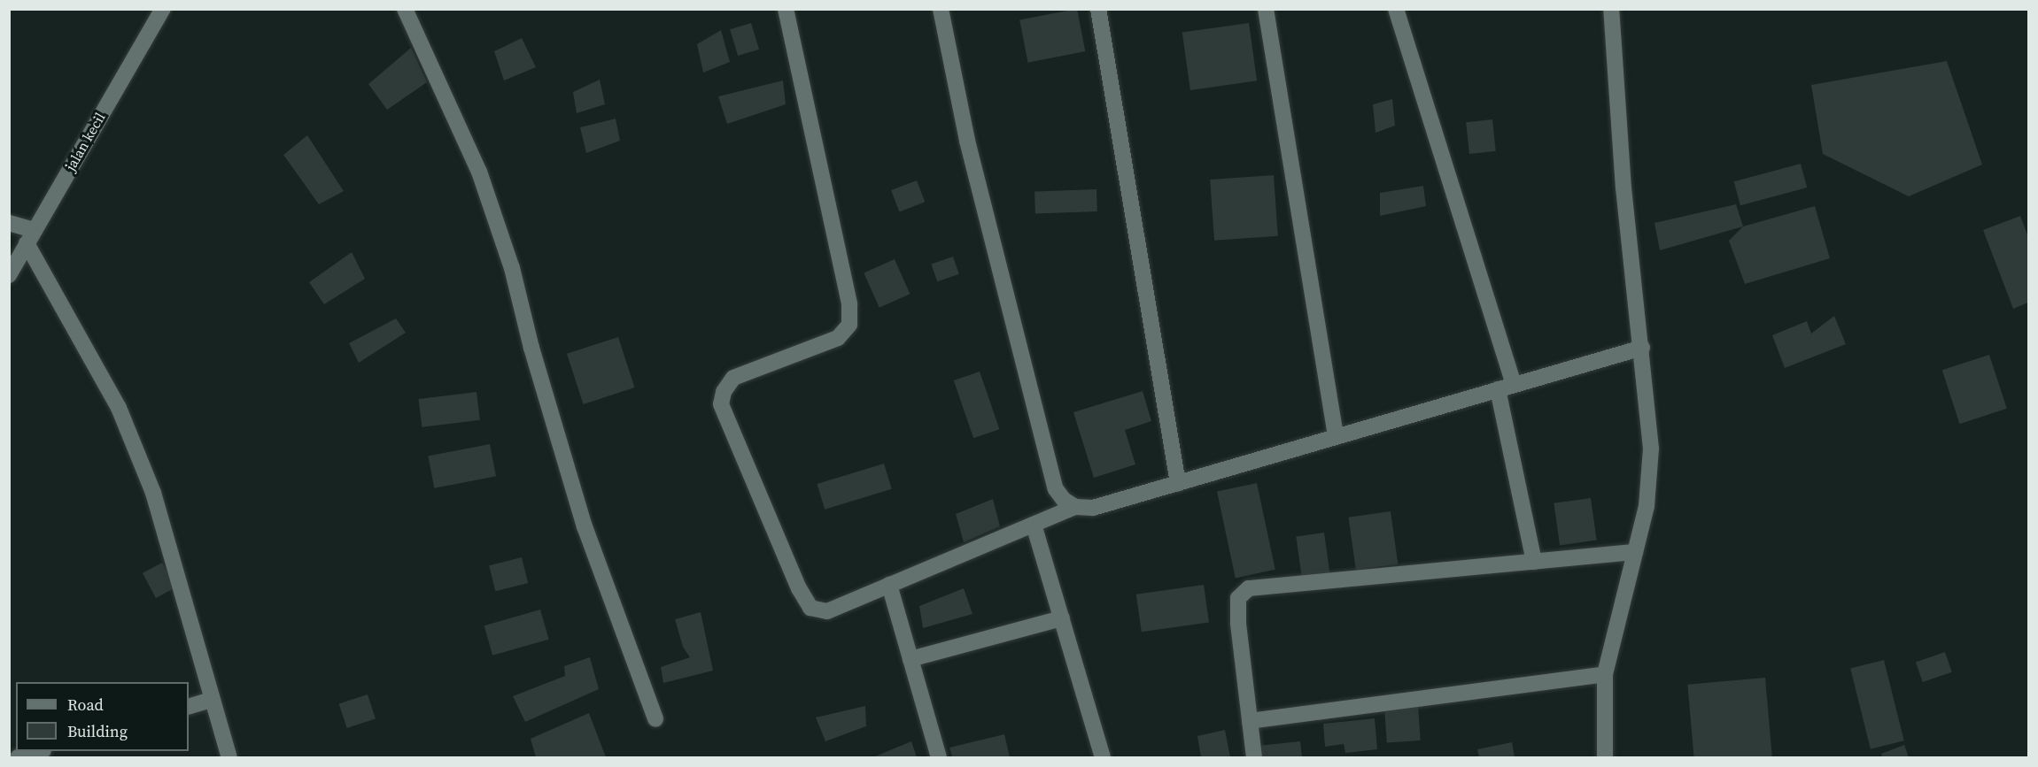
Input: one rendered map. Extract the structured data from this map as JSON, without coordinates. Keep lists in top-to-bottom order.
{
  "streets": {
    "street": ["jalan kecil"]
  },
  "legend": ["Road", "Building"]
}
